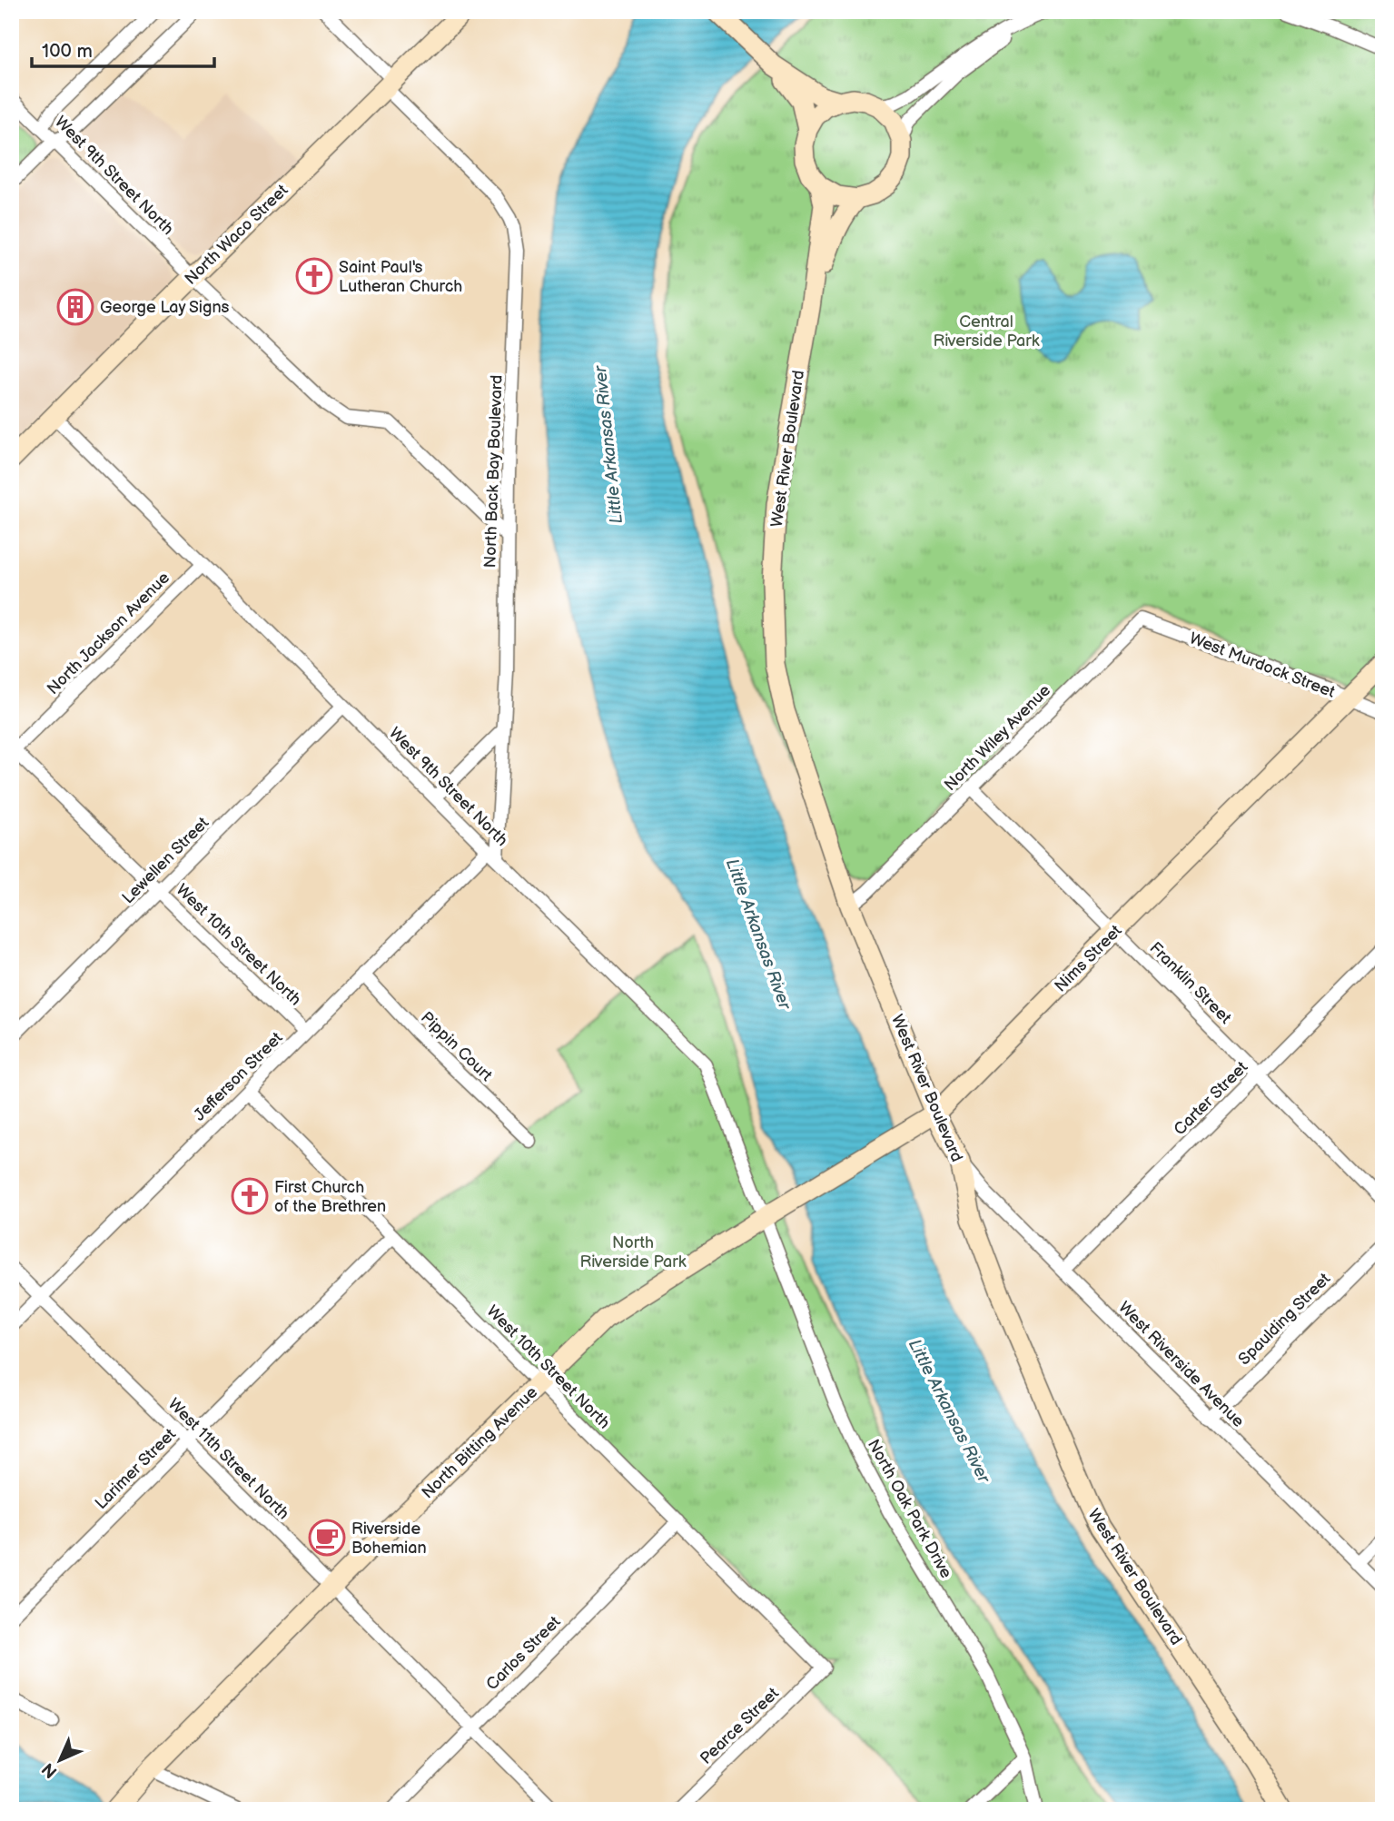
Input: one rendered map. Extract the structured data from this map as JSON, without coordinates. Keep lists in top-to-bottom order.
{
  "streets": {
    "street": [
      "West 9th Street North",
      "North Waco Street",
      "West River Boulevard",
      "North Back Bay Boulevard",
      "North Jackson Avenue",
      "West Murdock Street",
      "North Wiley Avenue",
      "Lewellen Street",
      "West 10th Street North",
      "Nims Street",
      "Franklin Street",
      "Pippin Court",
      "Jefferson Street",
      "Carter Street",
      "Spaulding Street",
      "West Riverside Avenue",
      "North Bitting Avenue",
      "West 11th Street North",
      "Larimer Street",
      "North Oak Park Drive",
      "Carlos Street",
      "Pearce Street"
    ]
  },
  "crossings": [
    ["West 9th Street North", "North Waco Street"],
    ["West 9th Street North", "North Back Bay Boulevard"],
    ["West 9th Street North", "North Jackson Avenue"],
    ["West 9th Street North", "Lewellen Street"],
    ["West 9th Street North", "Nims Street"],
    ["West 9th Street North", "Jefferson Street"],
    ["West 9th Street North", "North Bitting Avenue"],
    ["West 9th Street North", "North Oak Park Drive"],
    ["North Waco Street", "North Back Bay Boulevard"],
    ["West River Boulevard", "North Wiley Avenue"],
    ["West River Boulevard", "Nims Street"],
    ["West River Boulevard", "West Riverside Avenue"],
    ["North Back Bay Boulevard", "Jefferson Street"],
    ["North Jackson Avenue", "West 10th Street North"],
    ["West Murdock Street", "North Wiley Avenue"],
    ["West Murdock Street", "Nims Street"],
    ["North Wiley Avenue", "Franklin Street"],
    ["Lewellen Street", "West 10th Street North"],
    ["West 10th Street North", "Jefferson Street"],
    ["West 10th Street North", "North Bitting Avenue"],
    ["West 10th Street North", "Larimer Street"],
    ["West 10th Street North", "Carlos Street"],
    ["West 10th Street North", "Pearce Street"],
    ["Nims Street", "Franklin Street"],
    ["Nims Street", "North Bitting Avenue"],
    ["Nims Street", "North Oak Park Drive"],
    ["Franklin Street", "Carter Street"],
    ["Pippin Court", "Jefferson Street"],
    ["Jefferson Street", "West 11th Street North"],
    ["Carter Street", "West Riverside Avenue"],
    ["Spaulding Street", "West Riverside Avenue"],
    ["North Bitting Avenue", "West 11th Street North"],
    ["North Bitting Avenue", "North Oak Park Drive"],
    ["West 11th Street North", "Larimer Street"],
    ["West 11th Street North", "Carlos Street"]
  ],
  "water": ["Little Arkansas River"],
  "parks": ["Central Riverside Park", "North Riverside Park"],
  "places": {
    "church": ["Saint Paul's Lutheran Church", "First Church of the Brethren"],
    "building": ["George Lay Signs"],
    "cafe": ["Riverside Bohemian"]
  },
  "scale_bar": "100 m",
  "north": "bottom left"
}
